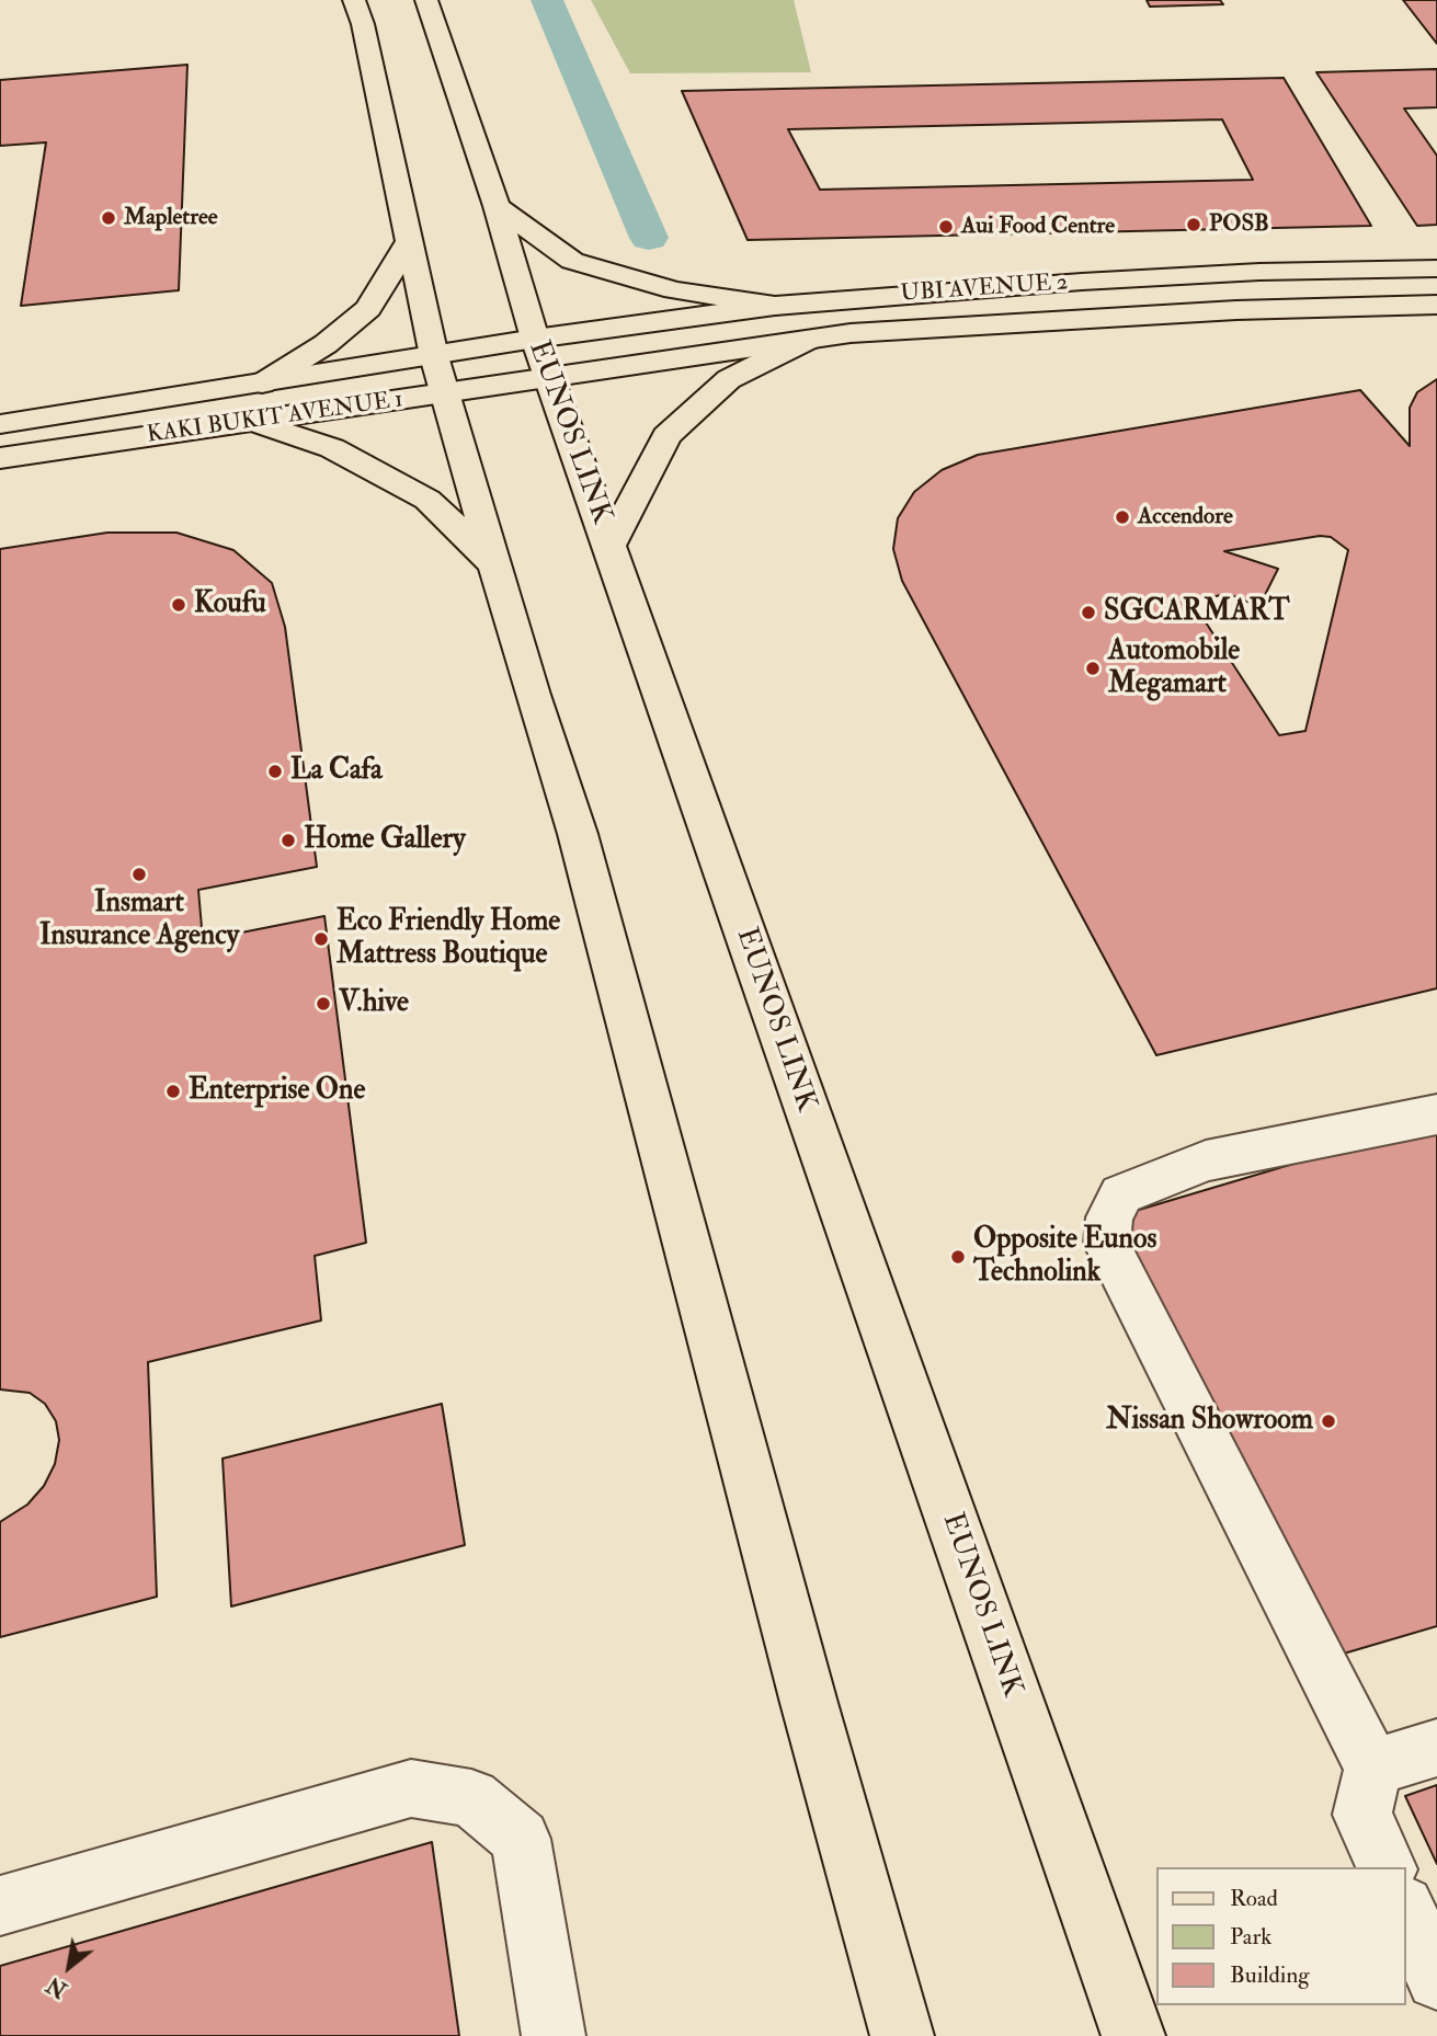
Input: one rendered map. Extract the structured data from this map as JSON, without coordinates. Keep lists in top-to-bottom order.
{
  "streets": {
    "main road": ["UBI AVENUE 2", "KAKI BUKIT AVENUE 1", "EUNOS LINK"]
  },
  "crossings": [
    ["UBI AVENUE 2", "KAKI BUKIT AVENUE 1"],
    ["UBI AVENUE 2", "EUNOS LINK"],
    ["KAKI BUKIT AVENUE 1", "EUNOS LINK"]
  ],
  "places": [
    "Mapletree",
    "POSB",
    "Aui Food Centre",
    "Accendore",
    "Koufu",
    "SGCARMART",
    "Automobile Megamart",
    "La Cafa",
    "Home Gallery",
    "Insmart Insurance Agency",
    "Eco Friendly Home Mattress Boutique",
    "V.hive",
    "Enterprise One",
    "Opposite Eunos Technolink",
    "Nissan Showroom"
  ],
  "legend": ["Road", "Park", "Building"],
  "north": "bottom left"
}
